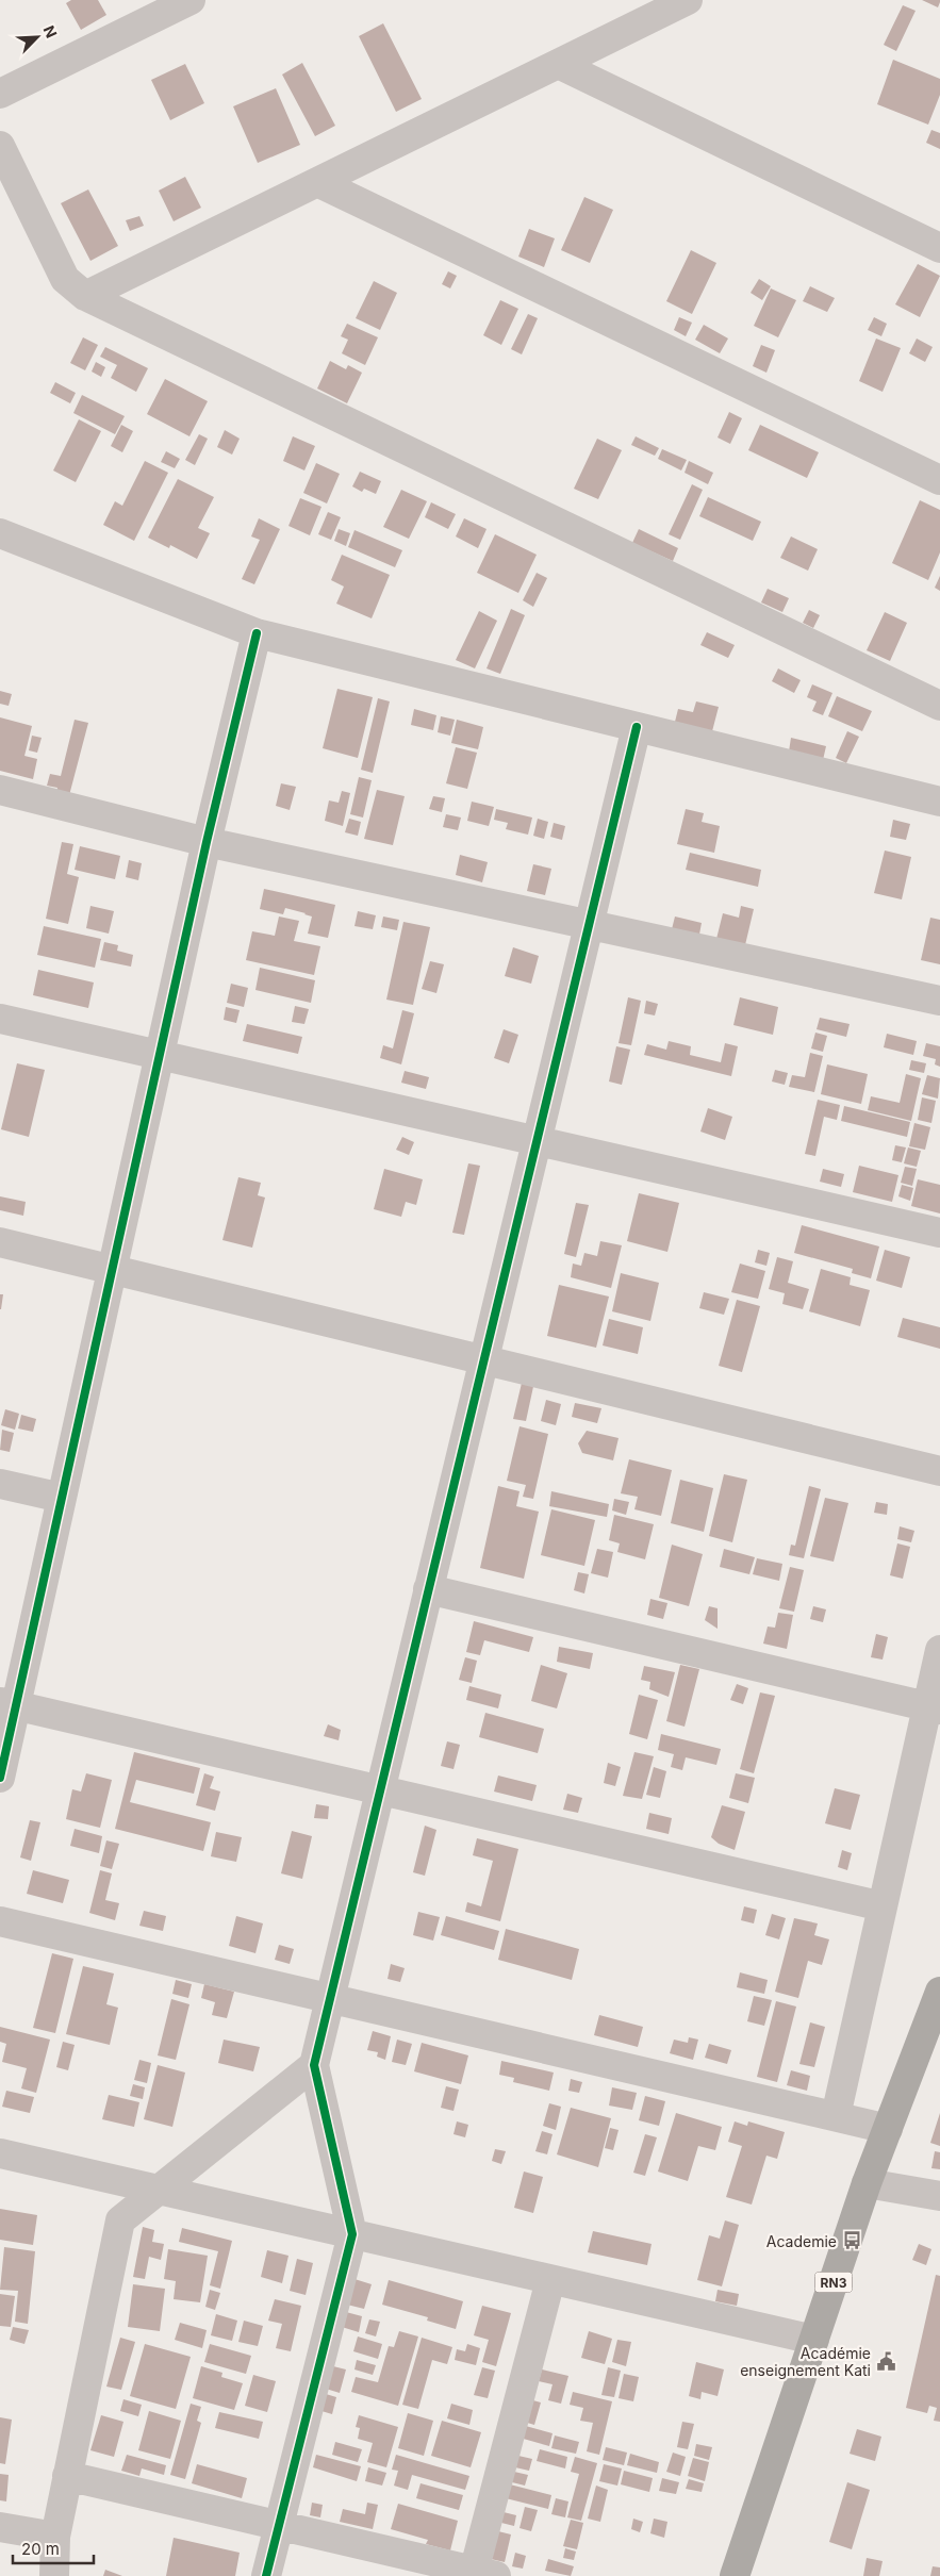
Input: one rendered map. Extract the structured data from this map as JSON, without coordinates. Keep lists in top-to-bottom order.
{
  "streets": {
    "highway": ["RN3"]
  },
  "places": {
    "bus stop": ["Academie"],
    "public building": ["Académie enseignement Kati"]
  },
  "scale_bar": "20 m",
  "north": "top right"
}
